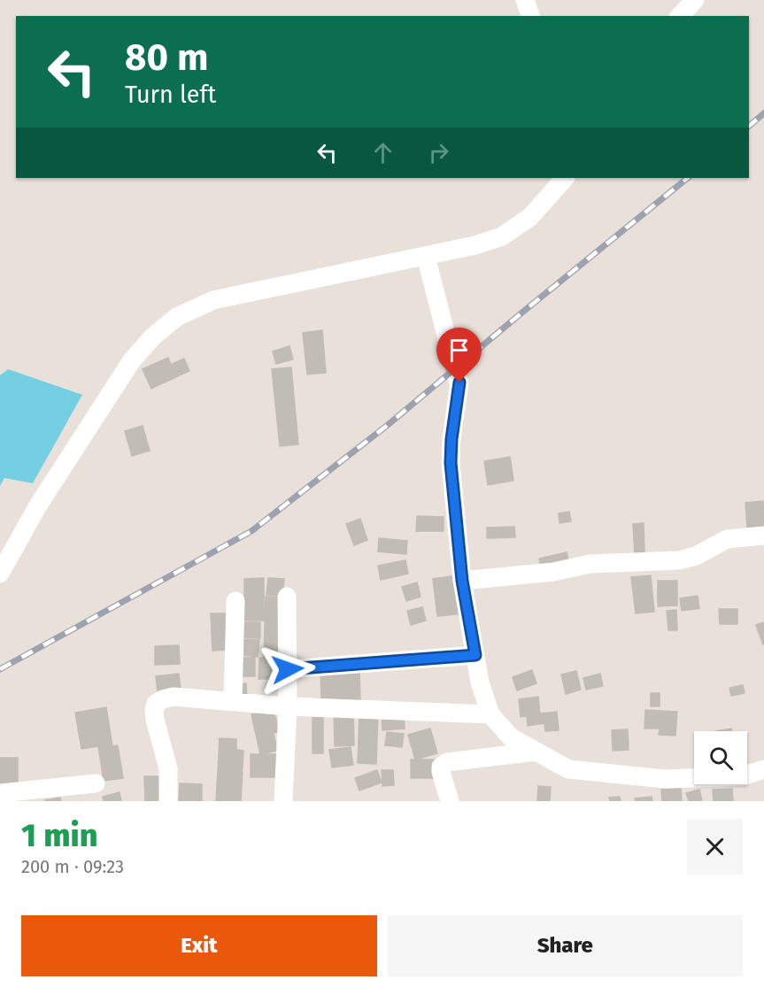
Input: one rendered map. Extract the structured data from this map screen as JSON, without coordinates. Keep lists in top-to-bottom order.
{
  "page": {
    "turn": ["80 m", "Turn left"],
    "heading": ["1 min", "200 m · 09:23"],
    "buttons": ["Exit", "Share"]
  }
}
